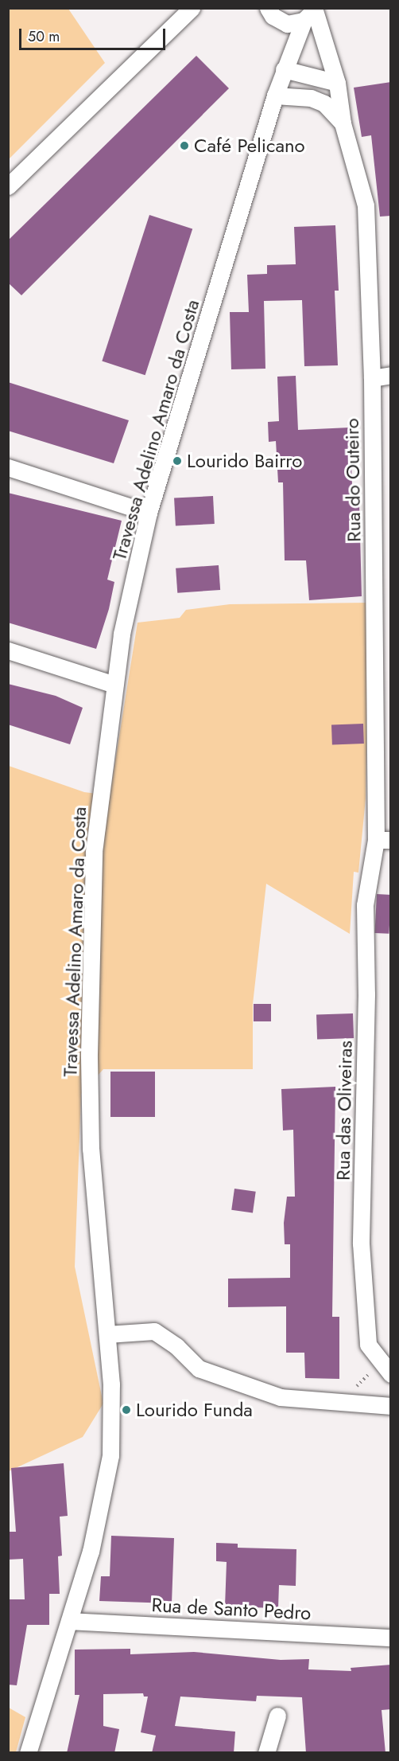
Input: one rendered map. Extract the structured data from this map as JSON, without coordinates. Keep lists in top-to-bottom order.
{
  "streets": {
    "street": [
      "Travessa Adelino Amaro da Costa",
      "Rua do Outeiro",
      "Rua das Oliveiras",
      "Rua de Santo Pedro"
    ]
  },
  "crossings": [
    ["Travessa Adelino Amaro da Costa", "Rua do Outeiro"],
    ["Travessa Adelino Amaro da Costa", "Rua de Santo Pedro"],
    ["Rua do Outeiro", "Rua das Oliveiras"]
  ],
  "places": ["Café Pelicano", "Lourido Bairro", "Lourido Funda"],
  "scale_bar": "50 m"
}
